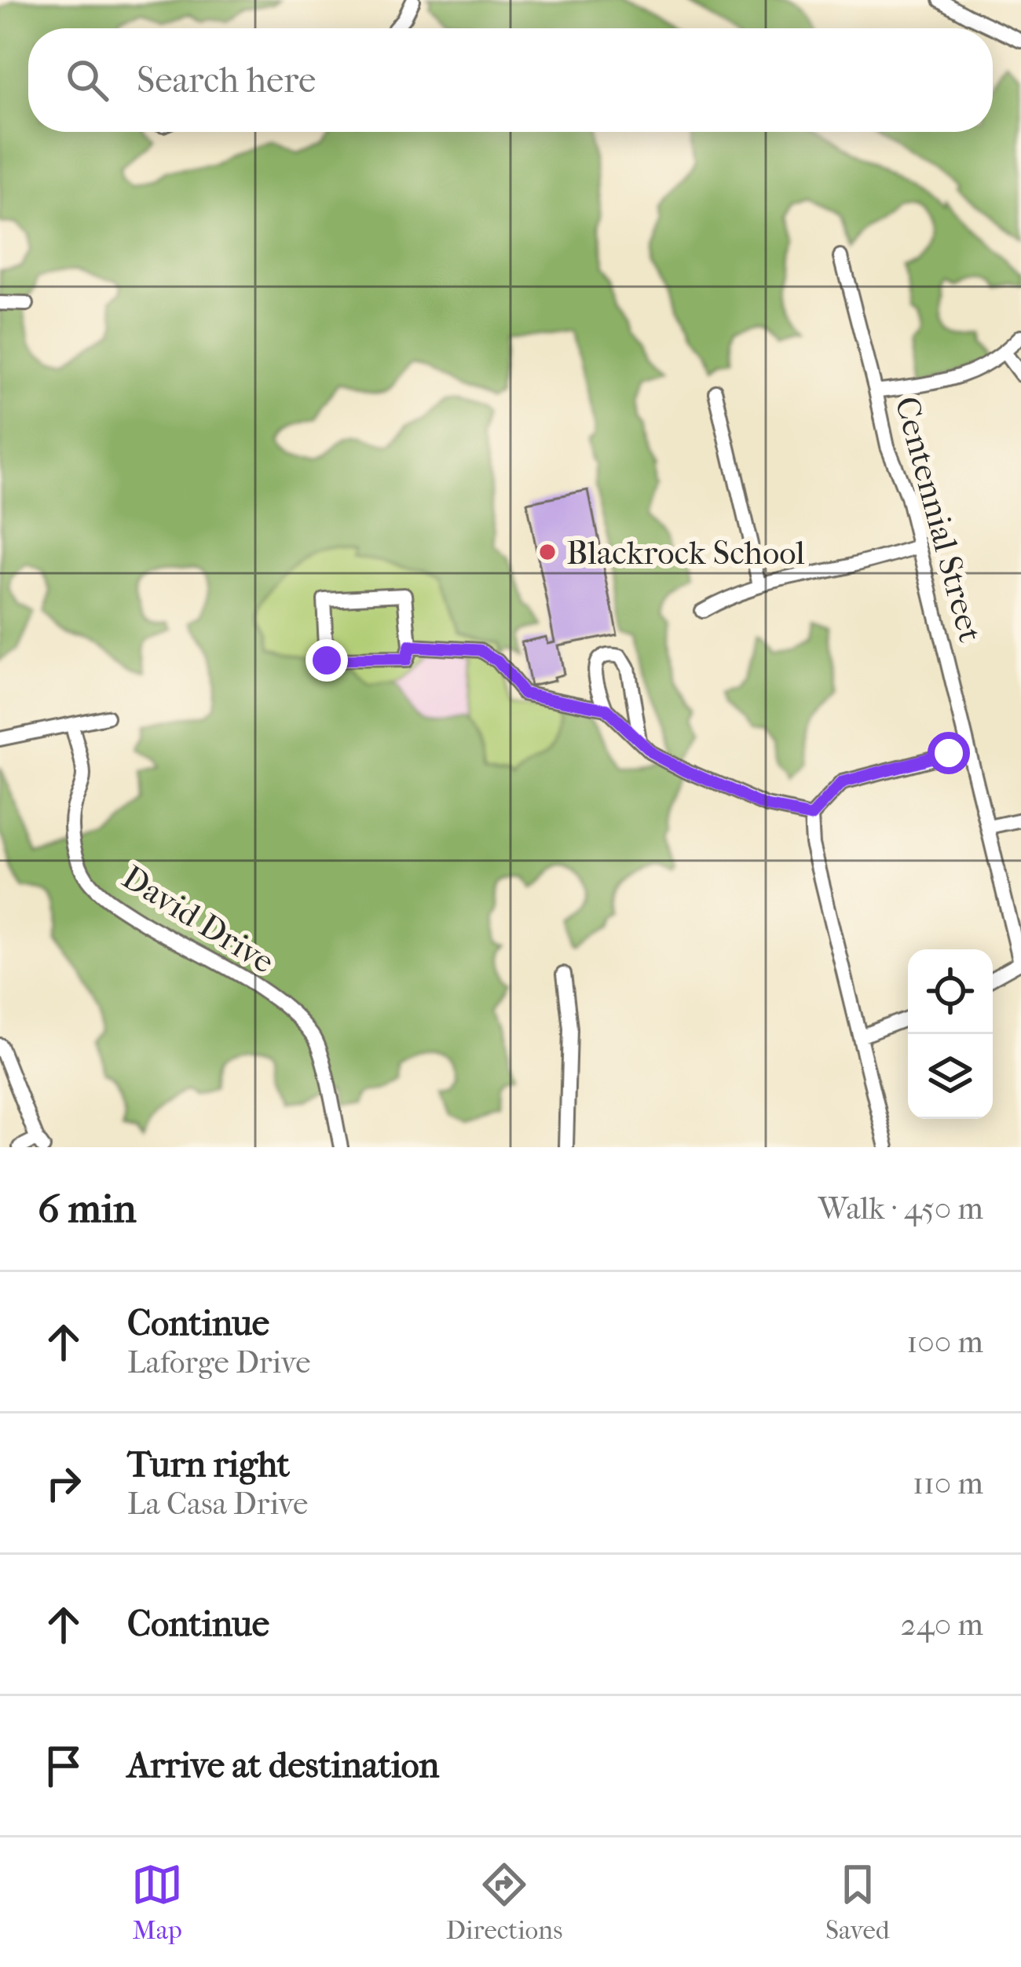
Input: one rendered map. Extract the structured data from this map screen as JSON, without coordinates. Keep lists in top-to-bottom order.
{
  "streets": {
    "street": ["Centennial Street", "David Drive"]
  },
  "places": ["Blackrock School"],
  "page": {
    "search": "Search here",
    "heading": ["6 min", "Walk · 450 m"],
    "list": [
      ["Continue", "Laforge Drive", "100 m"],
      ["Turn right", "La Casa Drive", "110 m"],
      ["Continue", "240 m"],
      "Arrive at destination"
    ],
    "nav": ["Map", "Directions", "Saved"]
  }
}
